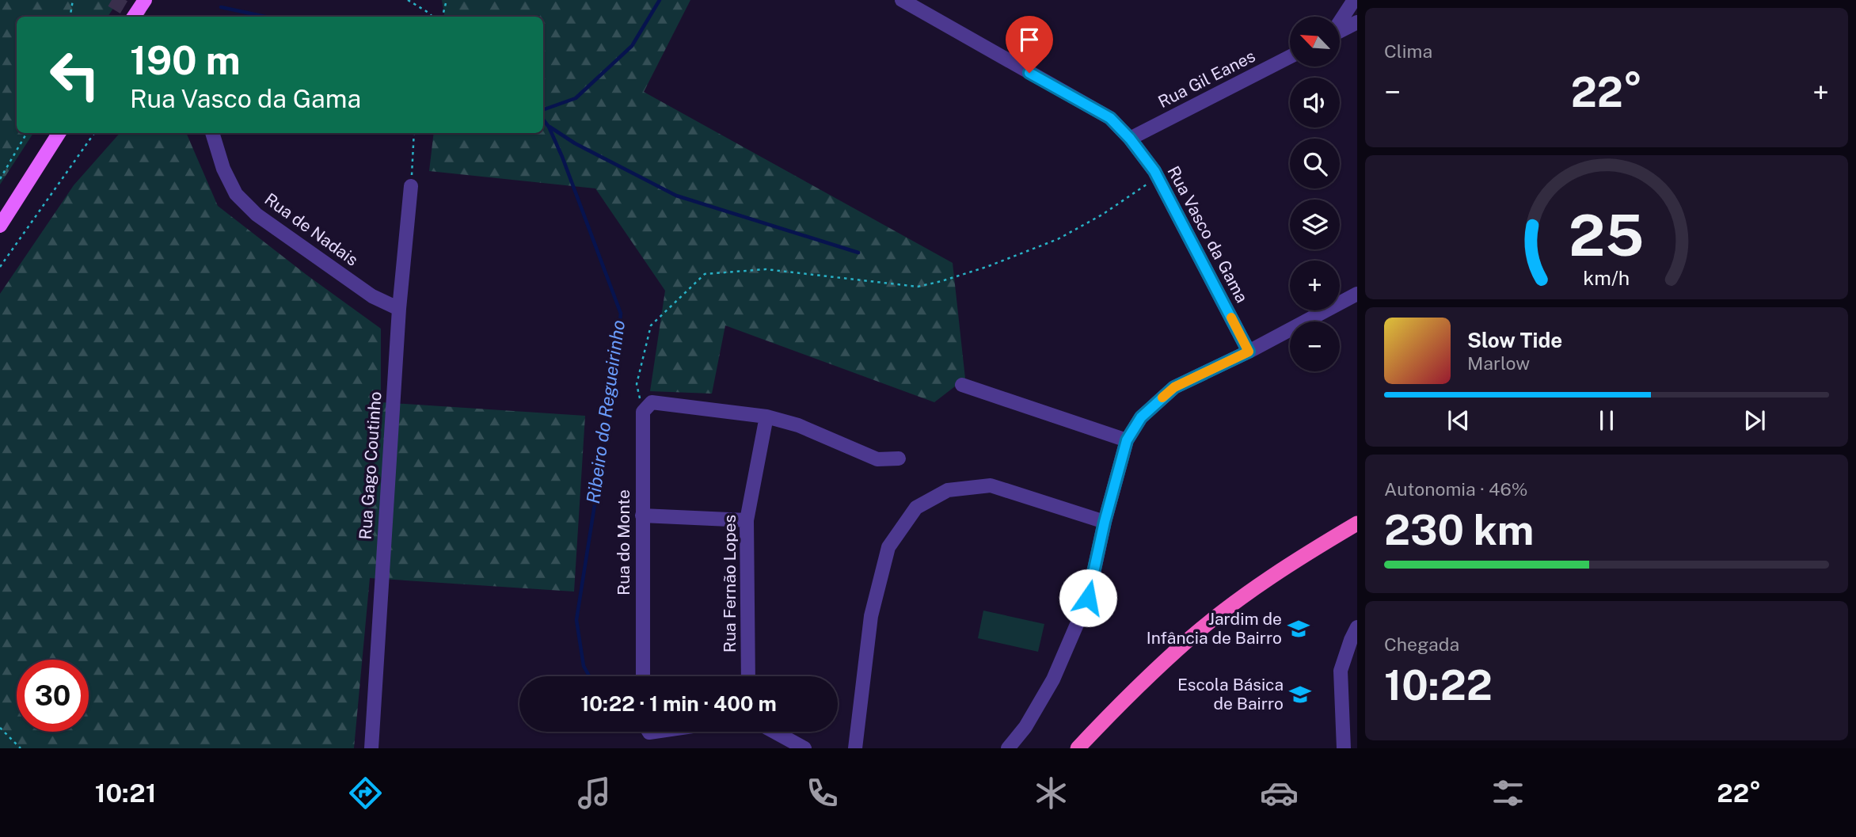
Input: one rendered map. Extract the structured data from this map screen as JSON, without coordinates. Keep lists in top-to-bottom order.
{
  "streets": {
    "street": [
      "Rua Gil Eanes",
      "Rua de Nadais",
      "Rua Vasco da Gama",
      "Rua Gago Coutinho",
      "Rua do Monte",
      "Rua Fernão Lopes"
    ]
  },
  "crossings": [
    ["Rua Gil Eanes", "Rua Vasco da Gama"],
    ["Rua de Nadais", "Rua Gago Coutinho"]
  ],
  "water": ["Ribeiro do Regueirinho"],
  "places": {
    "school or university": ["Jardim de Infância de Bairro", "Escola Básica de Bairro"]
  },
  "north": "top left",
  "page": {
    "tile": [
      "Clima",
      ["Autonomia · 46%", "230 km"],
      ["Chegada", "10:22"]
    ],
    "map_buttons": ["+", "−"],
    "turn": ["190 m", "Rua Vasco da Gama"],
    "heat": ["−", "22°", "+"],
    "song": ["Slow Tide", "Marlow"],
    "limit": "30",
    "trip": "10:22 · 1 min · 400 m",
    "tabs": ["10:21", "22°"],
    "gauge": ["25", "km/h"]
  }
}
